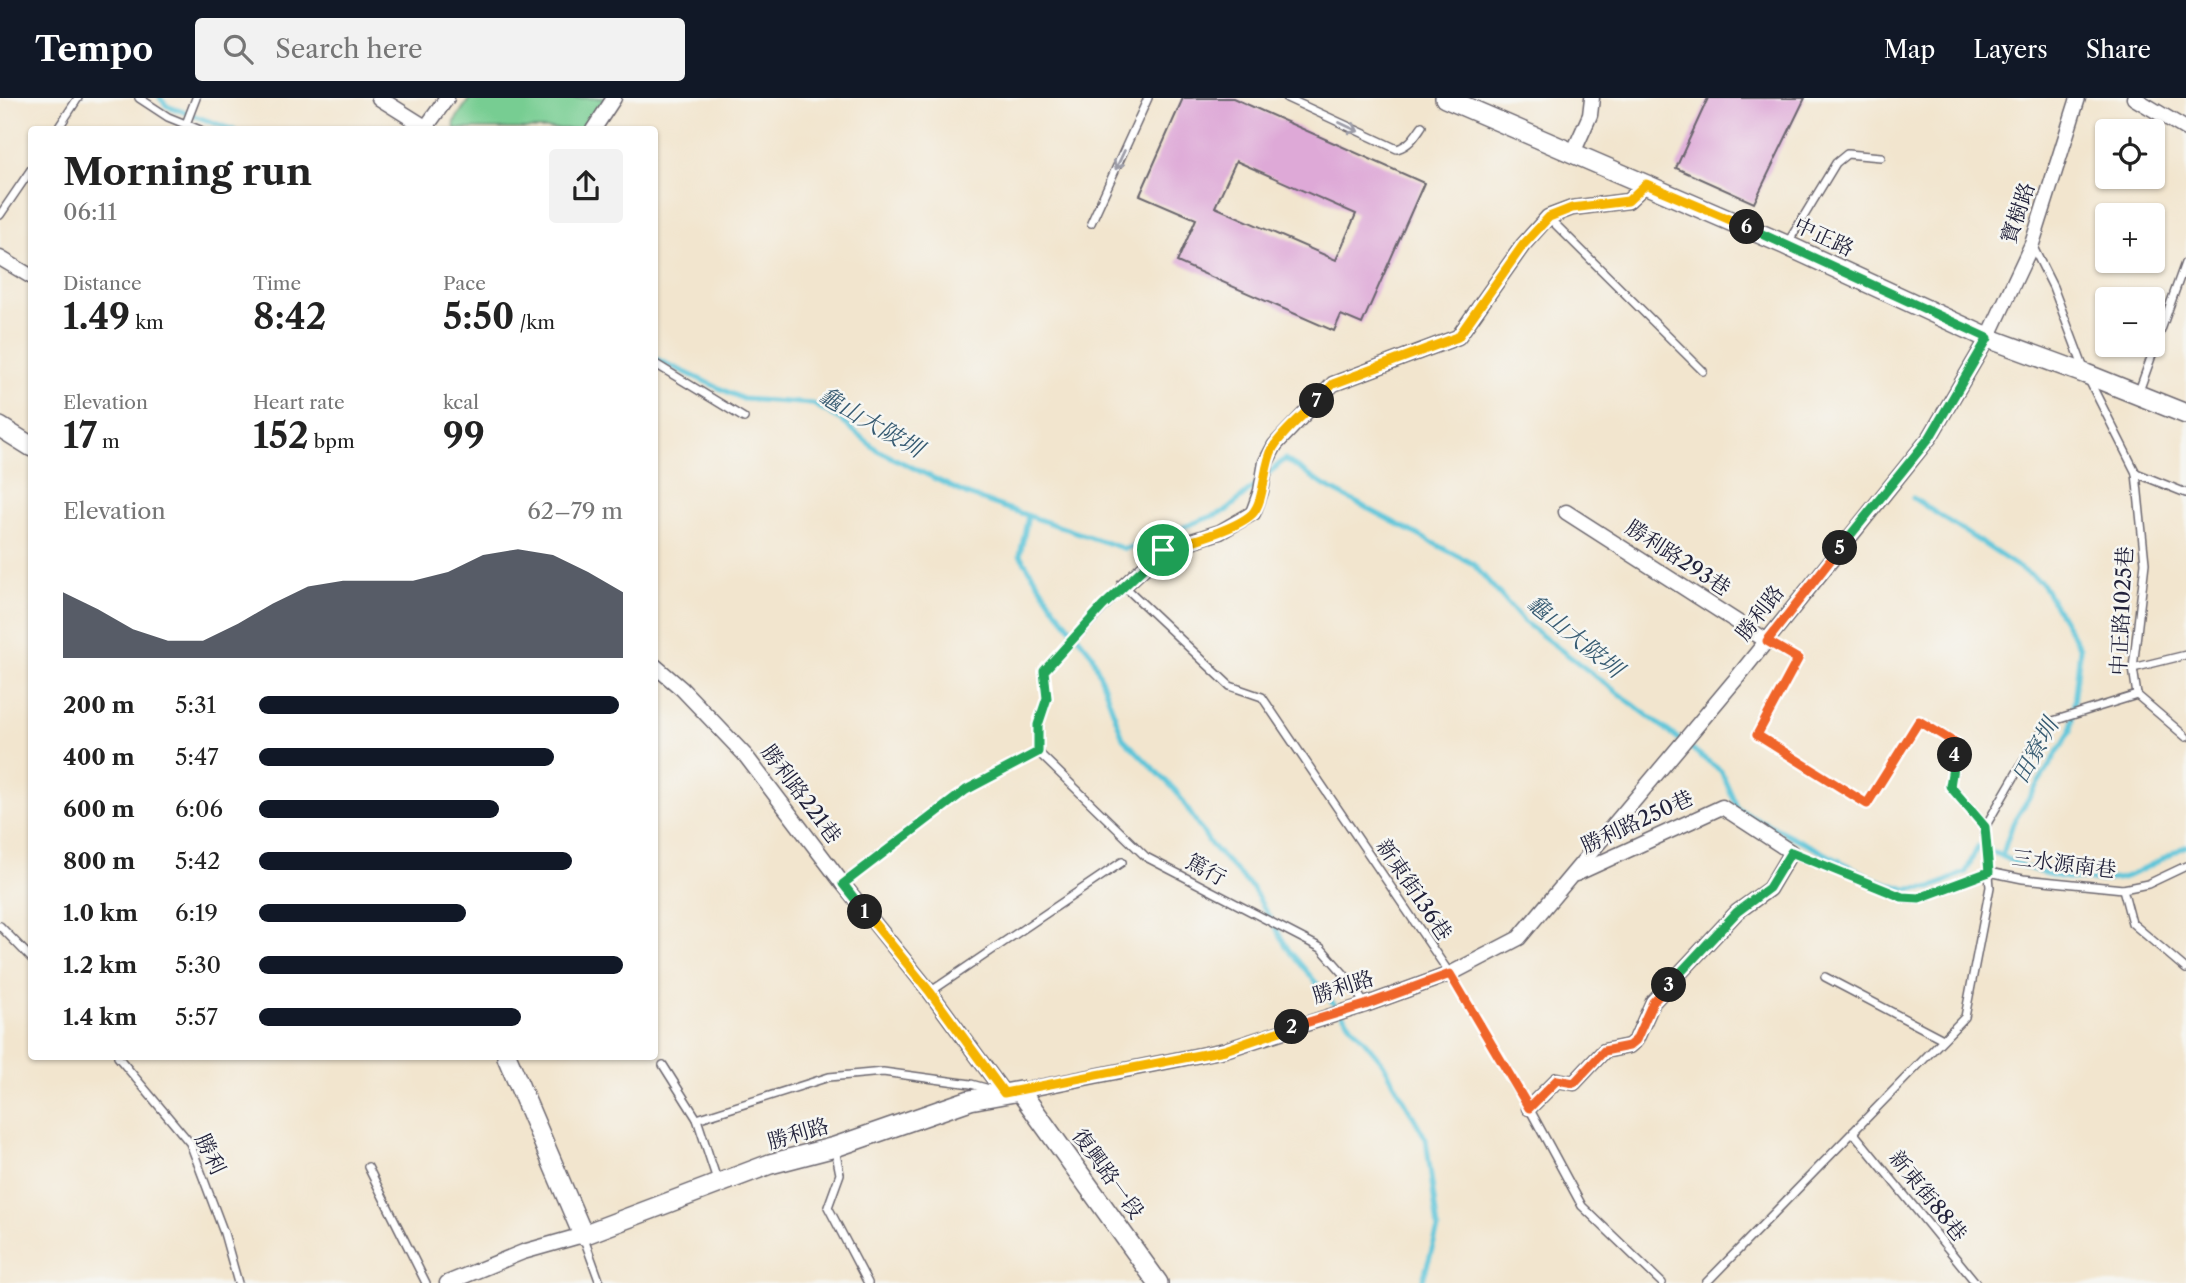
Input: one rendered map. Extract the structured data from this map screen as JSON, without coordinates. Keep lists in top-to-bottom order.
{
  "streets": {
    "street": [
      "寶樹路",
      "中正路",
      "勝利路293巷",
      "勝利路",
      "勝利路221巷",
      "勝利路250巷",
      "復興路一段"
    ],
    "lane": [
      "中正路1025巷",
      "三水源南巷",
      "篤行",
      "新東街136巷",
      "勝利",
      "新東街88巷"
    ]
  },
  "crossings": [
    ["寶樹路", "中正路"],
    ["寶樹路", "中正路1025巷"],
    ["寶樹路", "勝利路"],
    ["中正路", "中正路1025巷"],
    ["中正路", "勝利路"],
    ["勝利路293巷", "勝利路"],
    ["勝利路", "勝利路221巷"],
    ["勝利路", "勝利路250巷"],
    ["勝利路", "篤行"],
    ["勝利路", "新東街136巷"],
    ["勝利路", "復興路一段"],
    ["勝利路221巷", "復興路一段"],
    ["三水源南巷", "新東街88巷"]
  ],
  "water": ["龜山大陂圳", "田寮圳"],
  "page": {
    "header": "Tempo",
    "search": "Search here",
    "nav": ["Map", "Layers", "Share"],
    "map_buttons": ["+", "−"],
    "heading": ["Morning run", "06:11"],
    "pins": [
      "6",
      "7",
      "5",
      "4",
      "1",
      "3",
      "2"
    ],
    "stats": [
      ["Distance", "1.49 km"],
      ["Time", "8:42"],
      ["Pace", "5:50 /km"],
      ["Elevation", "17 m"],
      ["Heart rate", "152 bpm"],
      ["kcal", "99"]
    ],
    "chart": ["Elevation", "62–79 m"],
    "list": [
      {
        "name": "200 m",
        "note": "5:31"
      },
      {
        "name": "400 m",
        "note": "5:47"
      },
      {
        "name": "600 m",
        "note": "6:06"
      },
      {
        "name": "800 m",
        "note": "5:42"
      },
      {
        "name": "1.0 km",
        "note": "6:19"
      },
      {
        "name": "1.2 km",
        "note": "5:30"
      },
      {
        "name": "1.4 km",
        "note": "5:57"
      }
    ]
  }
}
